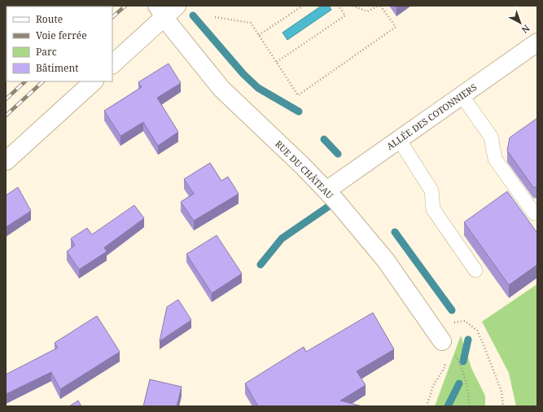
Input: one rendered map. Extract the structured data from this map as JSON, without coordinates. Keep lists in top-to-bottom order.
{
  "streets": {
    "street": ["ALLÉE DES COTONNIERS", "RUE DU CHÂTEAU"]
  },
  "crossings": [
    ["ALLÉE DES COTONNIERS", "RUE DU CHÂTEAU"]
  ],
  "legend": [
    "Route",
    "Voie ferrée",
    "Parc",
    "Bâtiment"
  ],
  "north": "bottom right"
}
